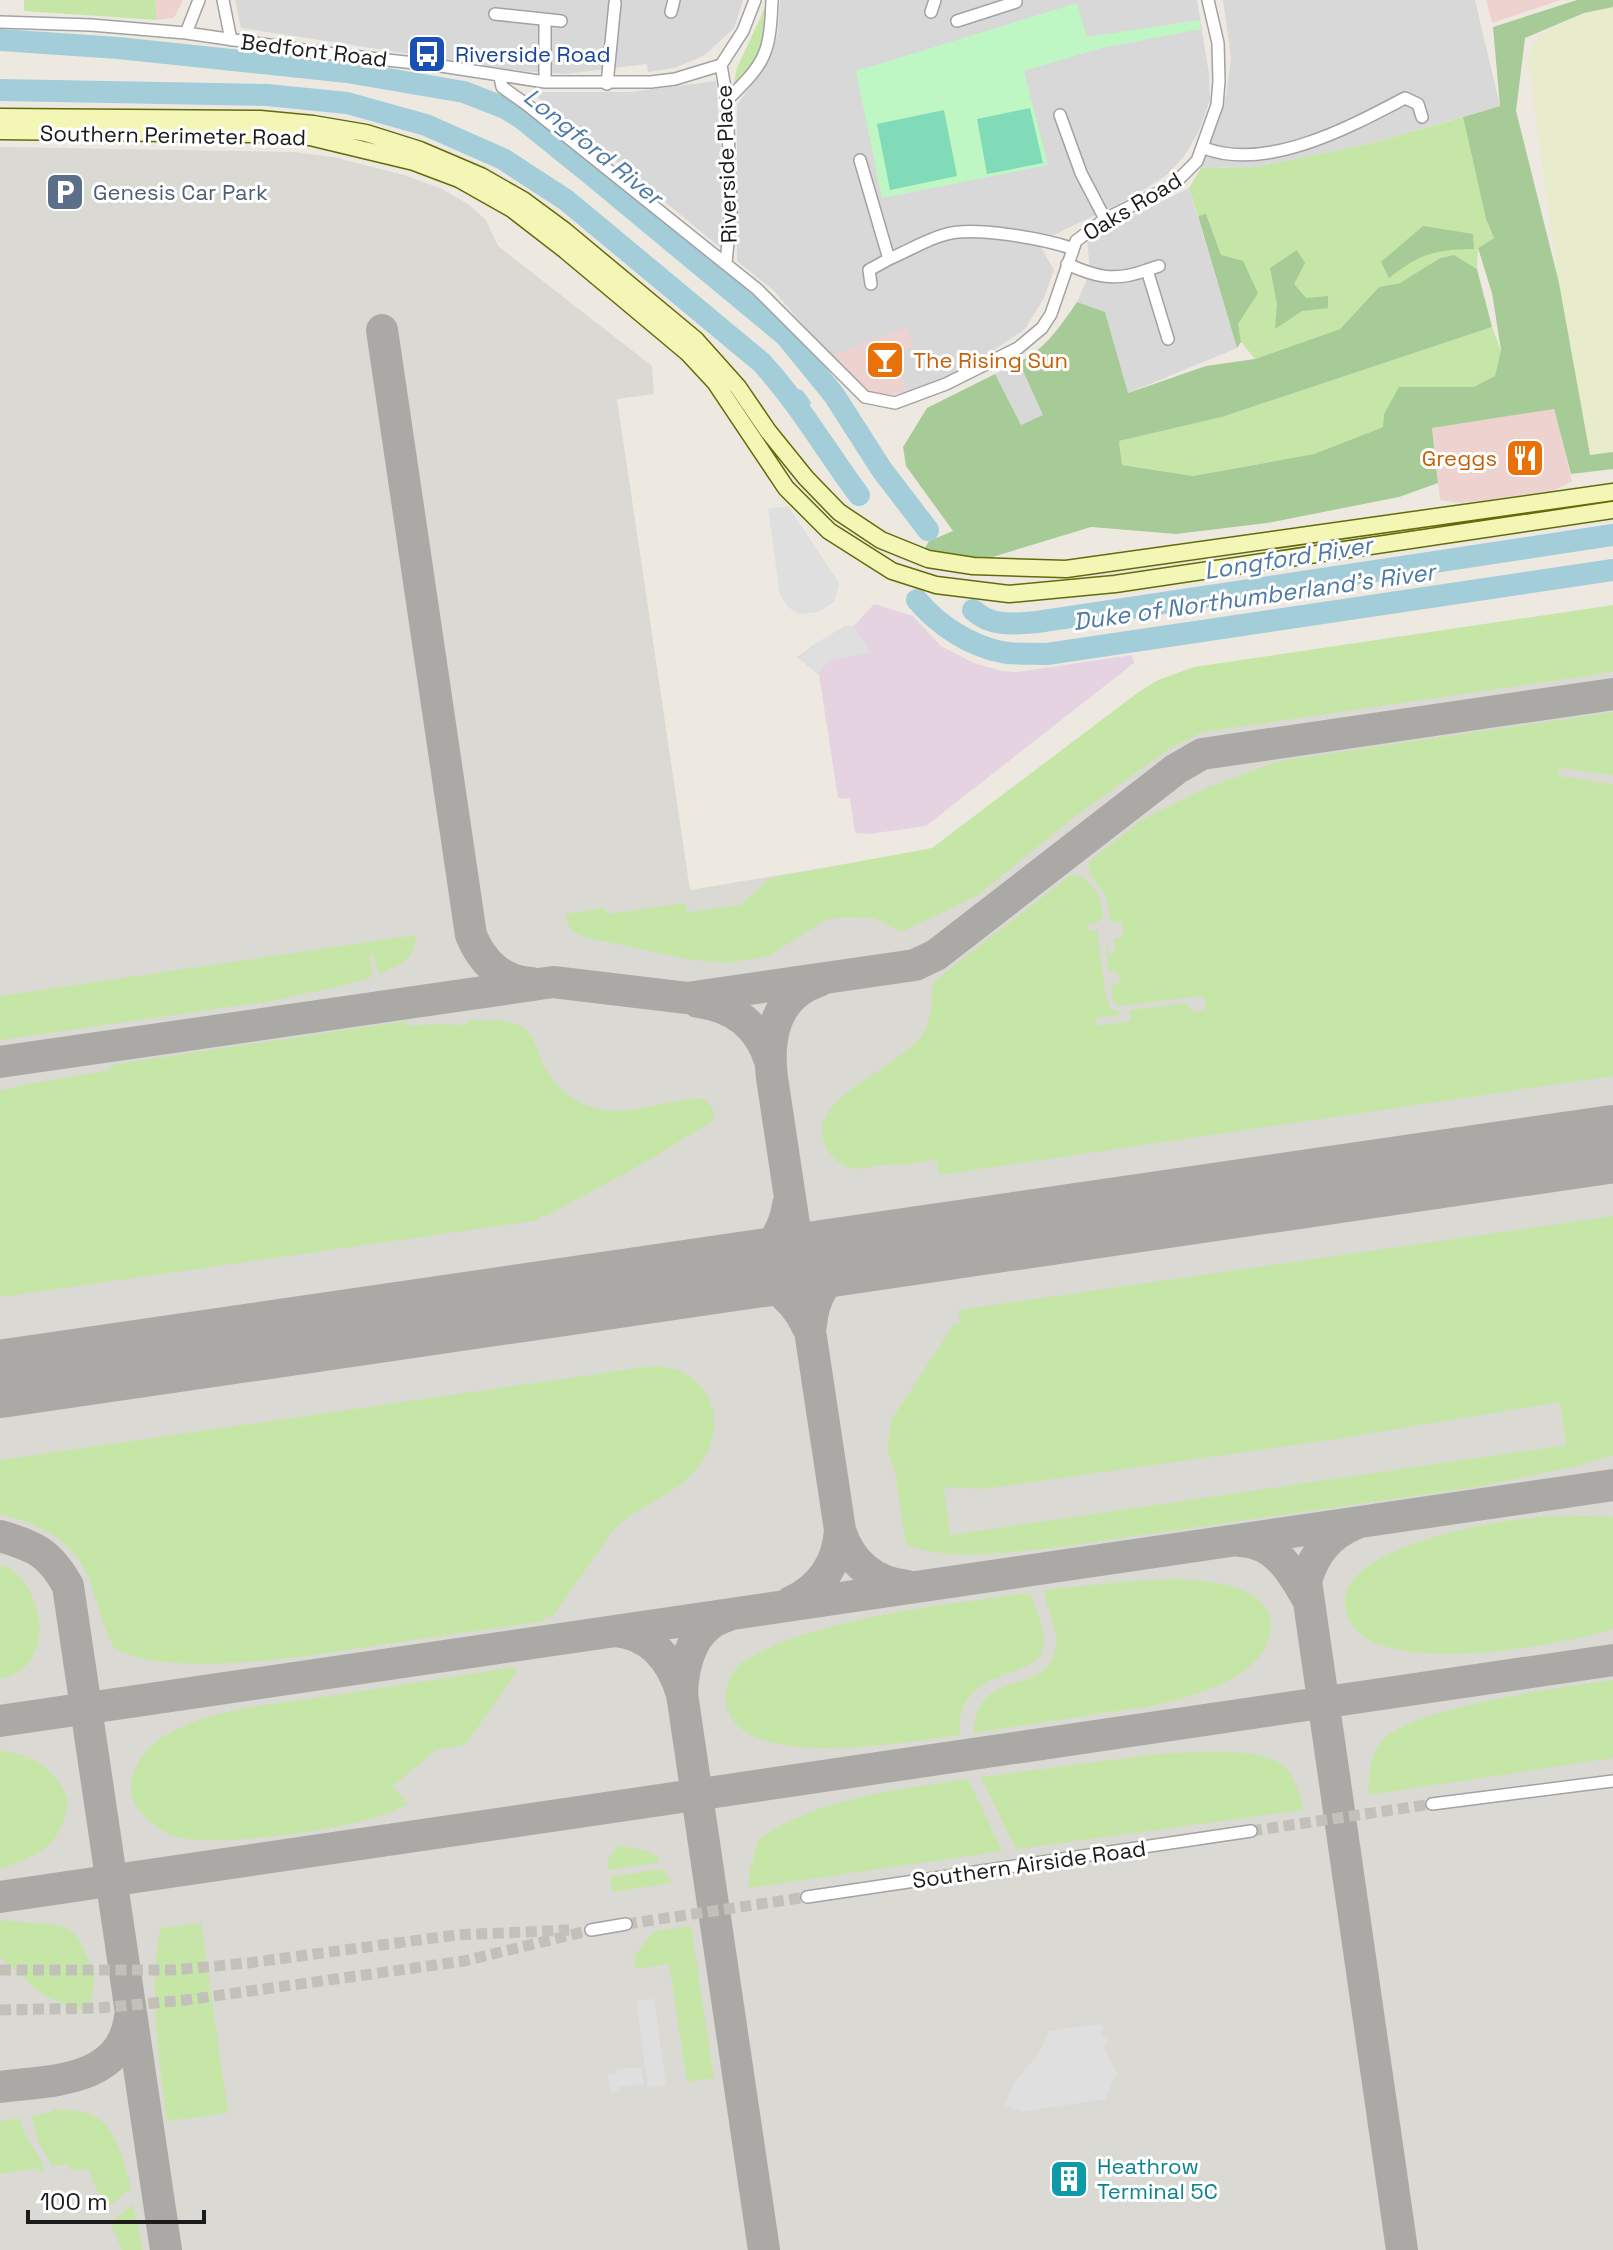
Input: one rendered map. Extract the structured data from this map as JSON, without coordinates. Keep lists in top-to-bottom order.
{
  "streets": {
    "street": [
      "Bedfont Road",
      "Southern Perimeter Road",
      "Riverside Place",
      "Oaks Road",
      "Southern Airside Road"
    ]
  },
  "crossings": [
    ["Bedfont Road", "Riverside Place"],
    ["Riverside Place", "Oaks Road"]
  ],
  "water": ["Longford River", "Duke of Northumberland's River"],
  "places": {
    "bus stop": ["Riverside Road"],
    "parking": ["Genesis Car Park"],
    "bar": ["The Rising Sun"],
    "restaurant": ["Greggs"],
    "building": ["Heathrow Terminal 5C"]
  },
  "scale_bar": "100 m"
}
